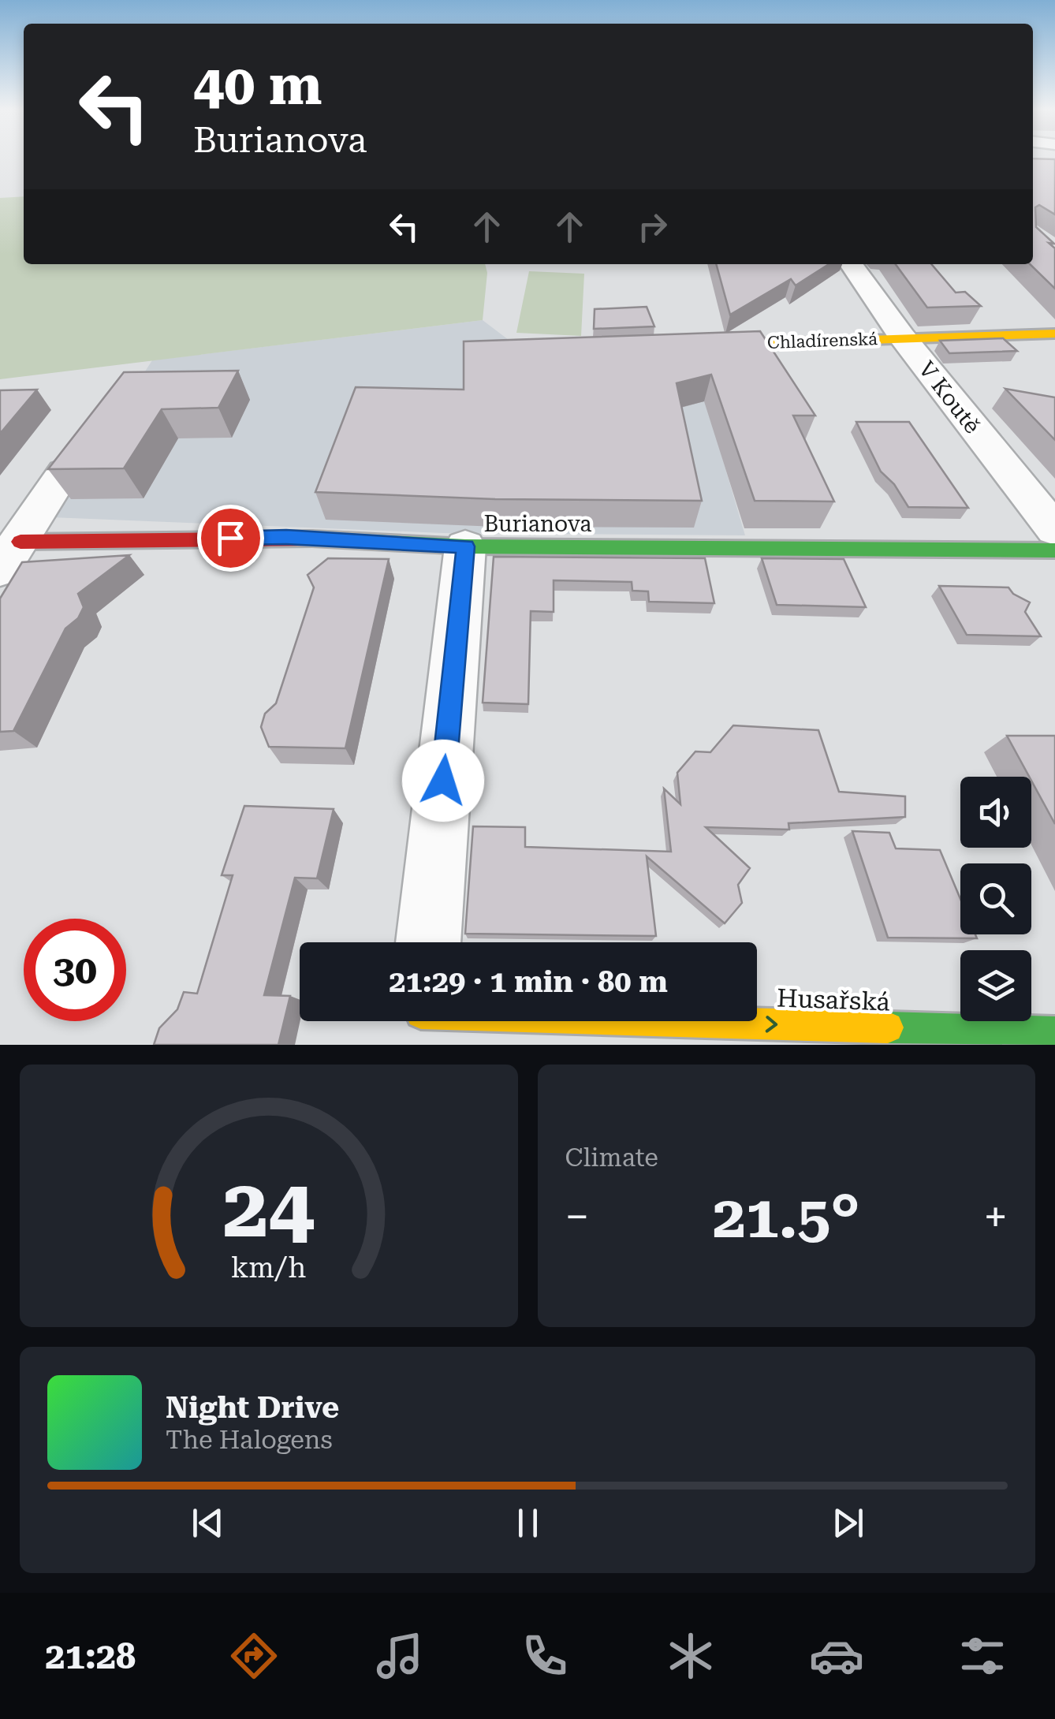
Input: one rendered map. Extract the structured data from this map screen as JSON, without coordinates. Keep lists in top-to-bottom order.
{
  "streets": {
    "street": [
      "Chladírenská",
      "V Koutě",
      "Burianova",
      "Husařská"
    ]
  },
  "crossings": [
    ["Chladírenská", "V Koutě"]
  ],
  "one_way": ["Husařská"],
  "page": {
    "turn": ["40 m", "Burianova"],
    "limit": "30",
    "trip": "21:29 · 1 min · 80 m",
    "tile": "Climate",
    "heat": ["−", "21.5°", "+"],
    "song": ["Night Drive", "The Halogens"],
    "tabs": "21:28",
    "gauge": ["24", "km/h"]
  }
}
